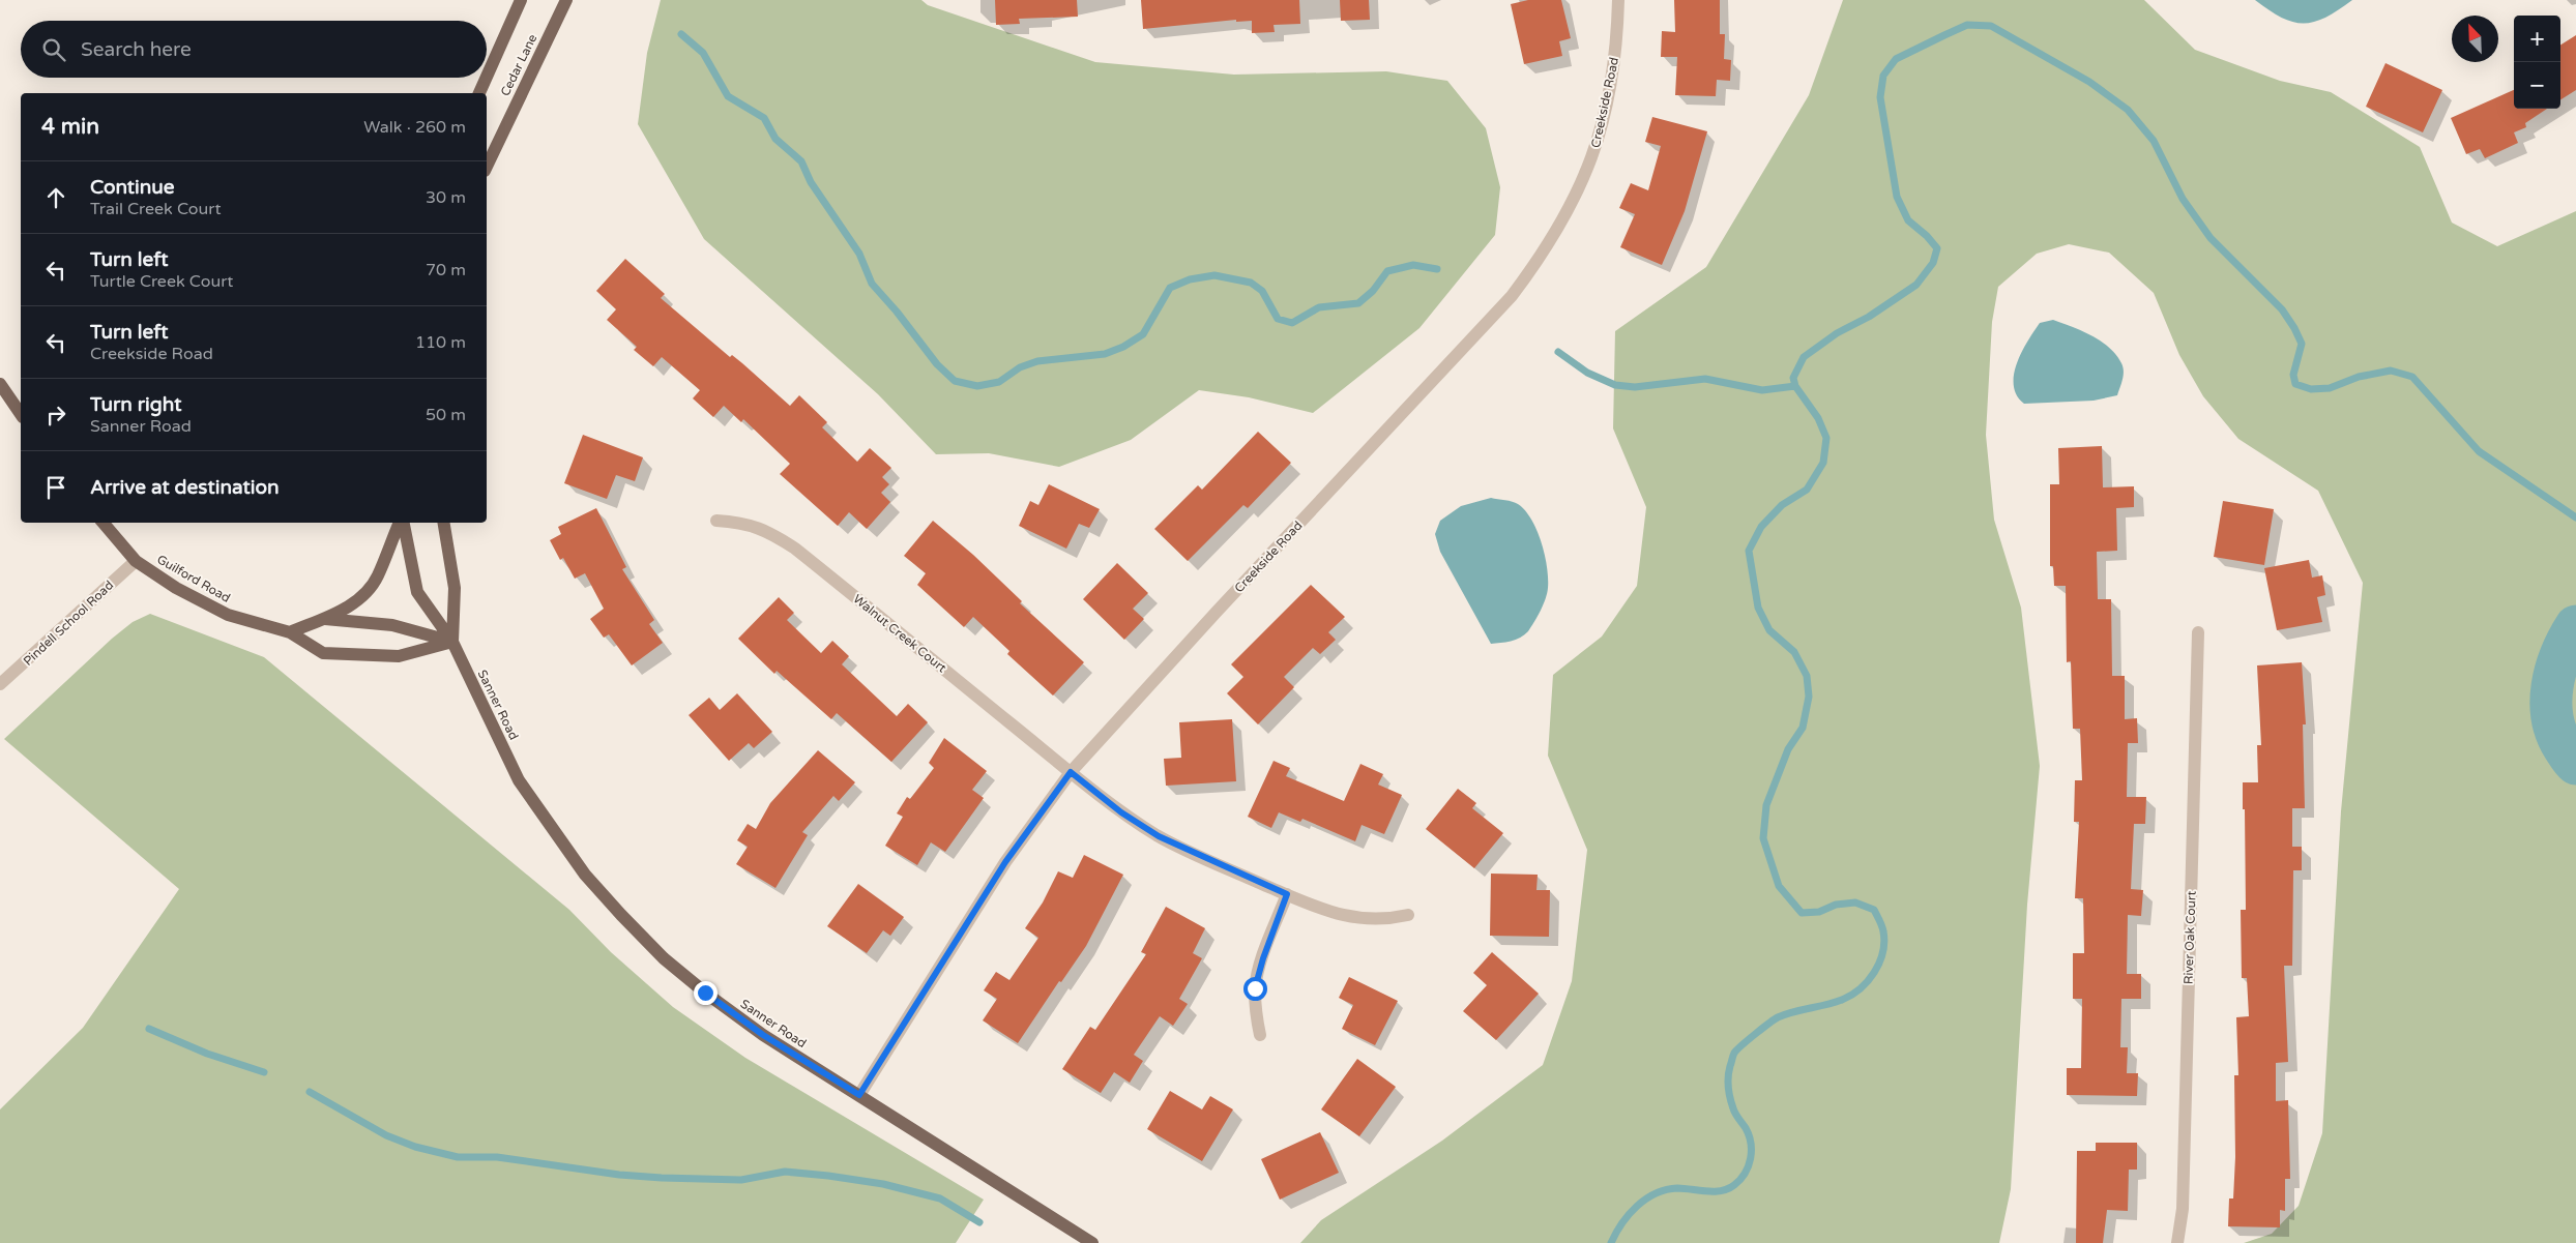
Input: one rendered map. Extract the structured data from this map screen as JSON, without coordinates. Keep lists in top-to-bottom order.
{
  "streets": {
    "main road": ["Cedar Lane", "Guilford Road", "Sanner Road"],
    "street": [
      "Creekside Road",
      "Pindell School Road",
      "Walnut Creek Court",
      "River Oak Court"
    ]
  },
  "crossings": [
    ["Creekside Road", "Walnut Creek Court"],
    ["Creekside Road", "Sanner Road"],
    ["Guilford Road", "Pindell School Road"],
    ["Guilford Road", "Sanner Road"]
  ],
  "north": "top left",
  "page": {
    "map_buttons": ["+", "−"],
    "search": "Search here",
    "heading": ["4 min", "Walk · 260 m"],
    "list": [
      ["Continue", "Trail Creek Court", "30 m"],
      ["Turn left", "Turtle Creek Court", "70 m"],
      ["Turn left", "Creekside Road", "110 m"],
      ["Turn right", "Sanner Road", "50 m"],
      "Arrive at destination"
    ]
  }
}
